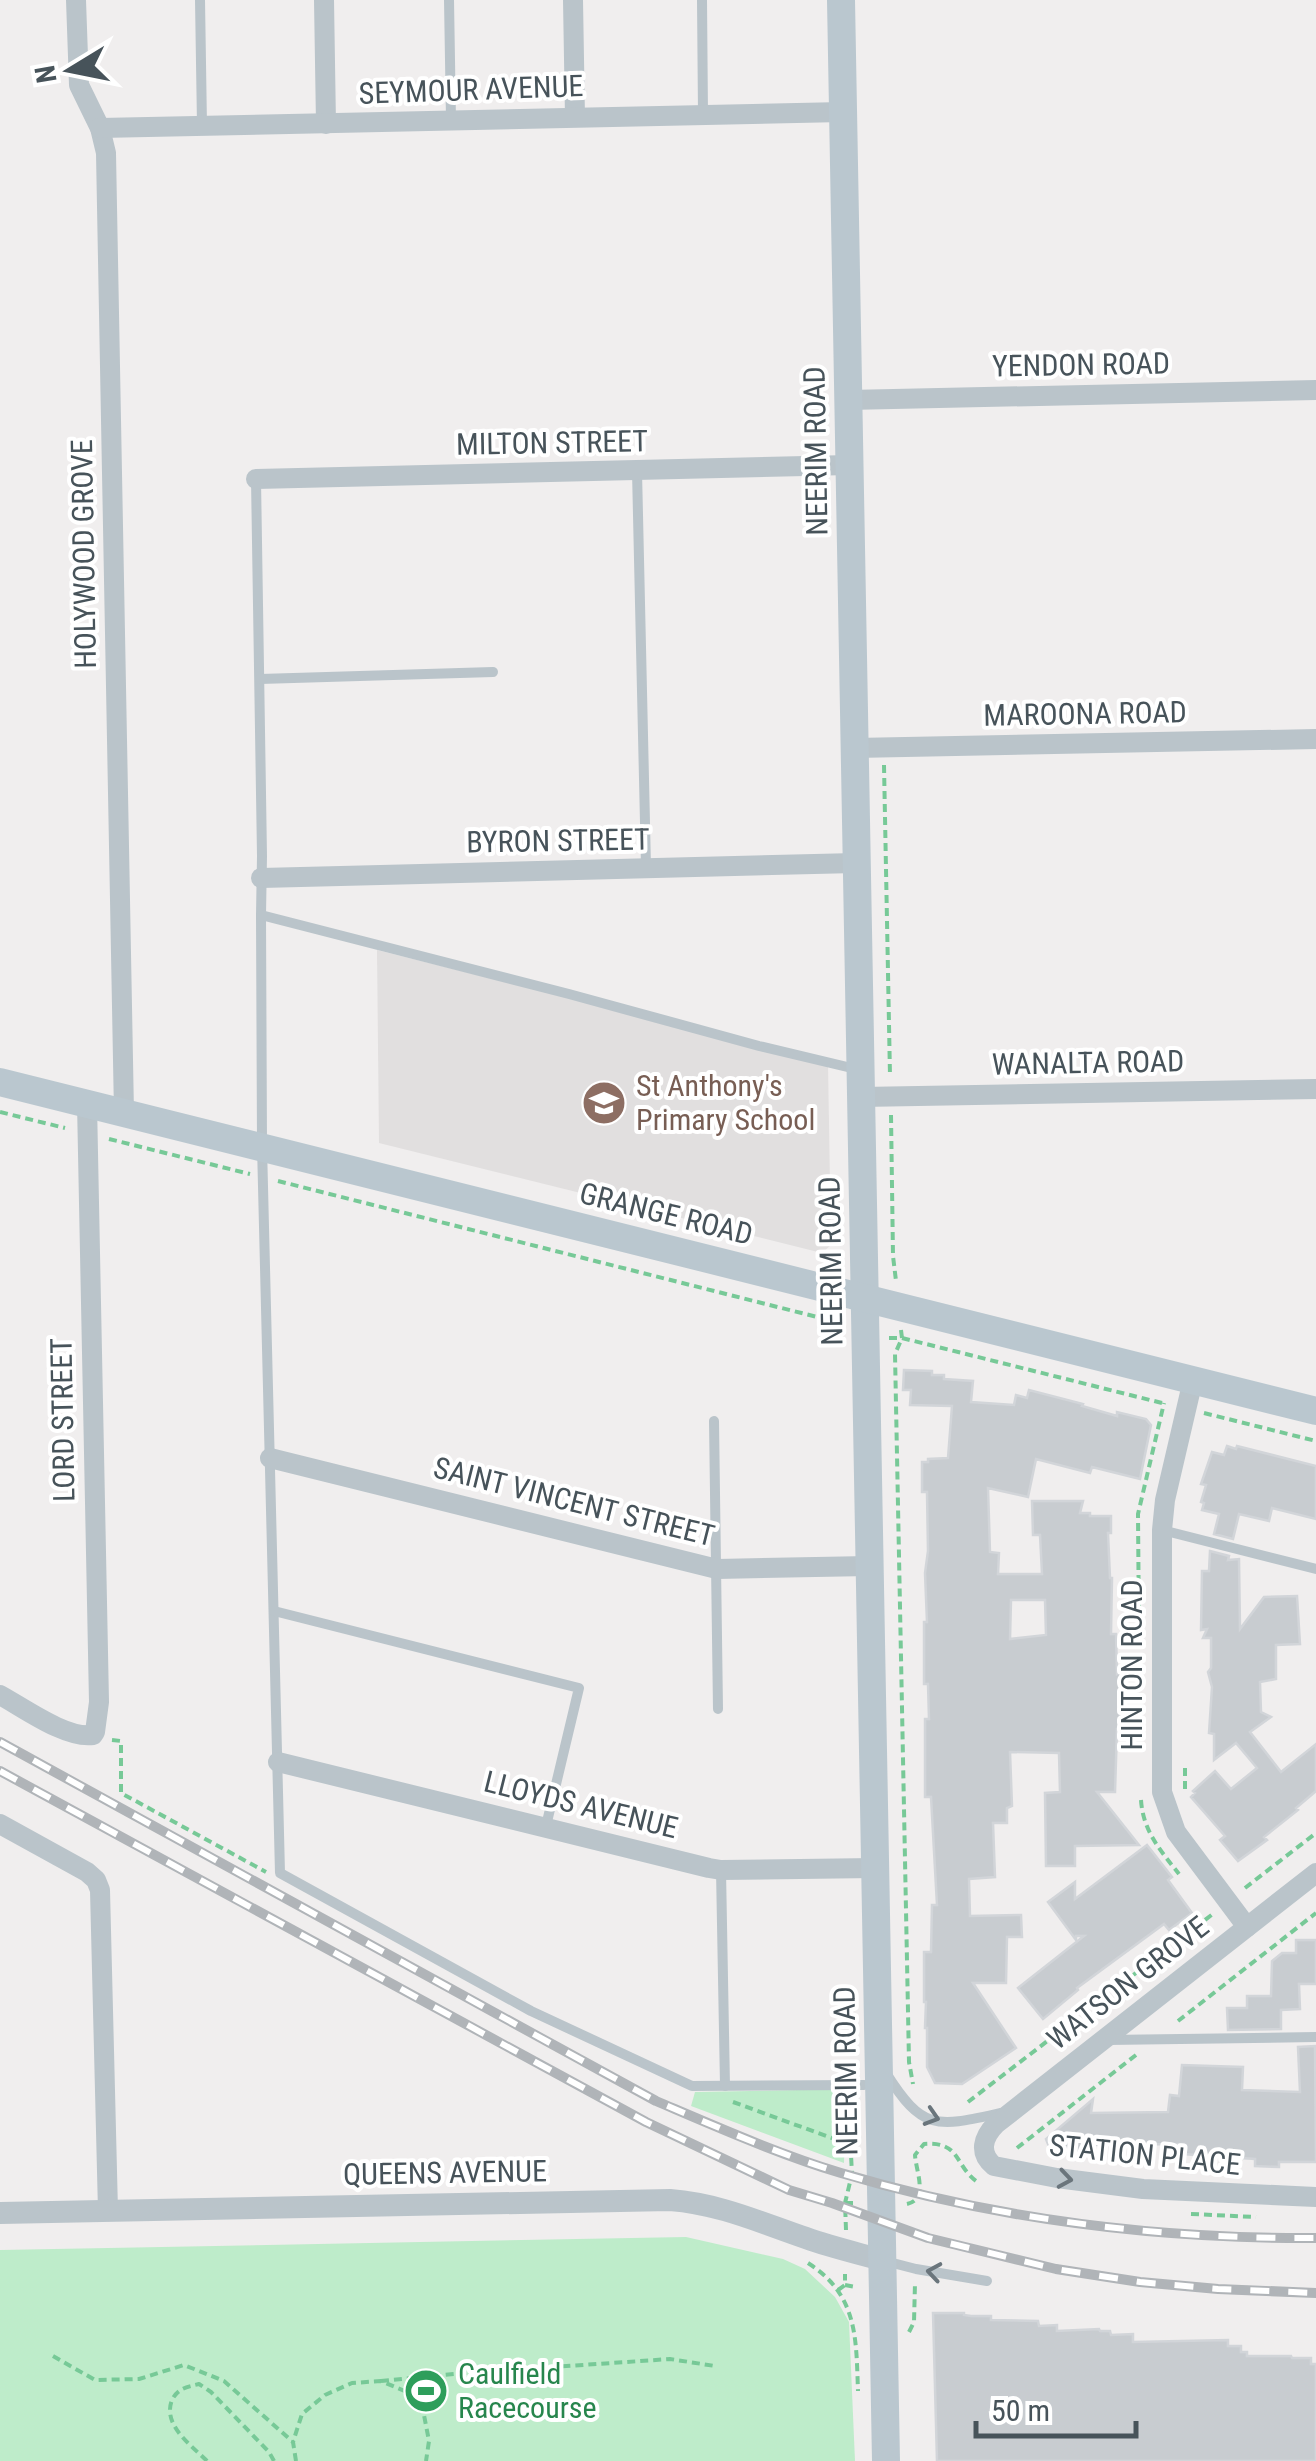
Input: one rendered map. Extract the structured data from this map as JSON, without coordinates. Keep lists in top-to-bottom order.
{
  "streets": {
    "main road": ["NEERIM ROAD", "GRANGE ROAD"],
    "street": [
      "SEYMOUR AVENUE",
      "YENDON ROAD",
      "MILTON STREET",
      "HOLYWOOD GROVE",
      "MAROONA ROAD",
      "BYRON STREET",
      "WANALTA ROAD",
      "LORD STREET",
      "SAINT VINCENT STREET",
      "HINTON ROAD",
      "LLOYDS AVENUE",
      "WATSON GROVE",
      "STATION PLACE",
      "QUEENS AVENUE"
    ]
  },
  "crossings": [
    ["SEYMOUR AVENUE", "NEERIM ROAD"],
    ["SEYMOUR AVENUE", "HOLYWOOD GROVE"],
    ["YENDON ROAD", "NEERIM ROAD"],
    ["MILTON STREET", "NEERIM ROAD"],
    ["NEERIM ROAD", "MAROONA ROAD"],
    ["NEERIM ROAD", "BYRON STREET"],
    ["NEERIM ROAD", "WANALTA ROAD"],
    ["NEERIM ROAD", "GRANGE ROAD"],
    ["NEERIM ROAD", "SAINT VINCENT STREET"],
    ["NEERIM ROAD", "LLOYDS AVENUE"],
    ["NEERIM ROAD", "STATION PLACE"],
    ["NEERIM ROAD", "QUEENS AVENUE"],
    ["HOLYWOOD GROVE", "GRANGE ROAD"],
    ["GRANGE ROAD", "LORD STREET"],
    ["GRANGE ROAD", "HINTON ROAD"],
    ["HINTON ROAD", "WATSON GROVE"],
    ["WATSON GROVE", "STATION PLACE"]
  ],
  "places": {
    "school or university": ["St Anthony's Primary School"],
    "sports": ["Caulfield Racecourse"]
  },
  "scale_bar": "50 m",
  "north": "left"
}
